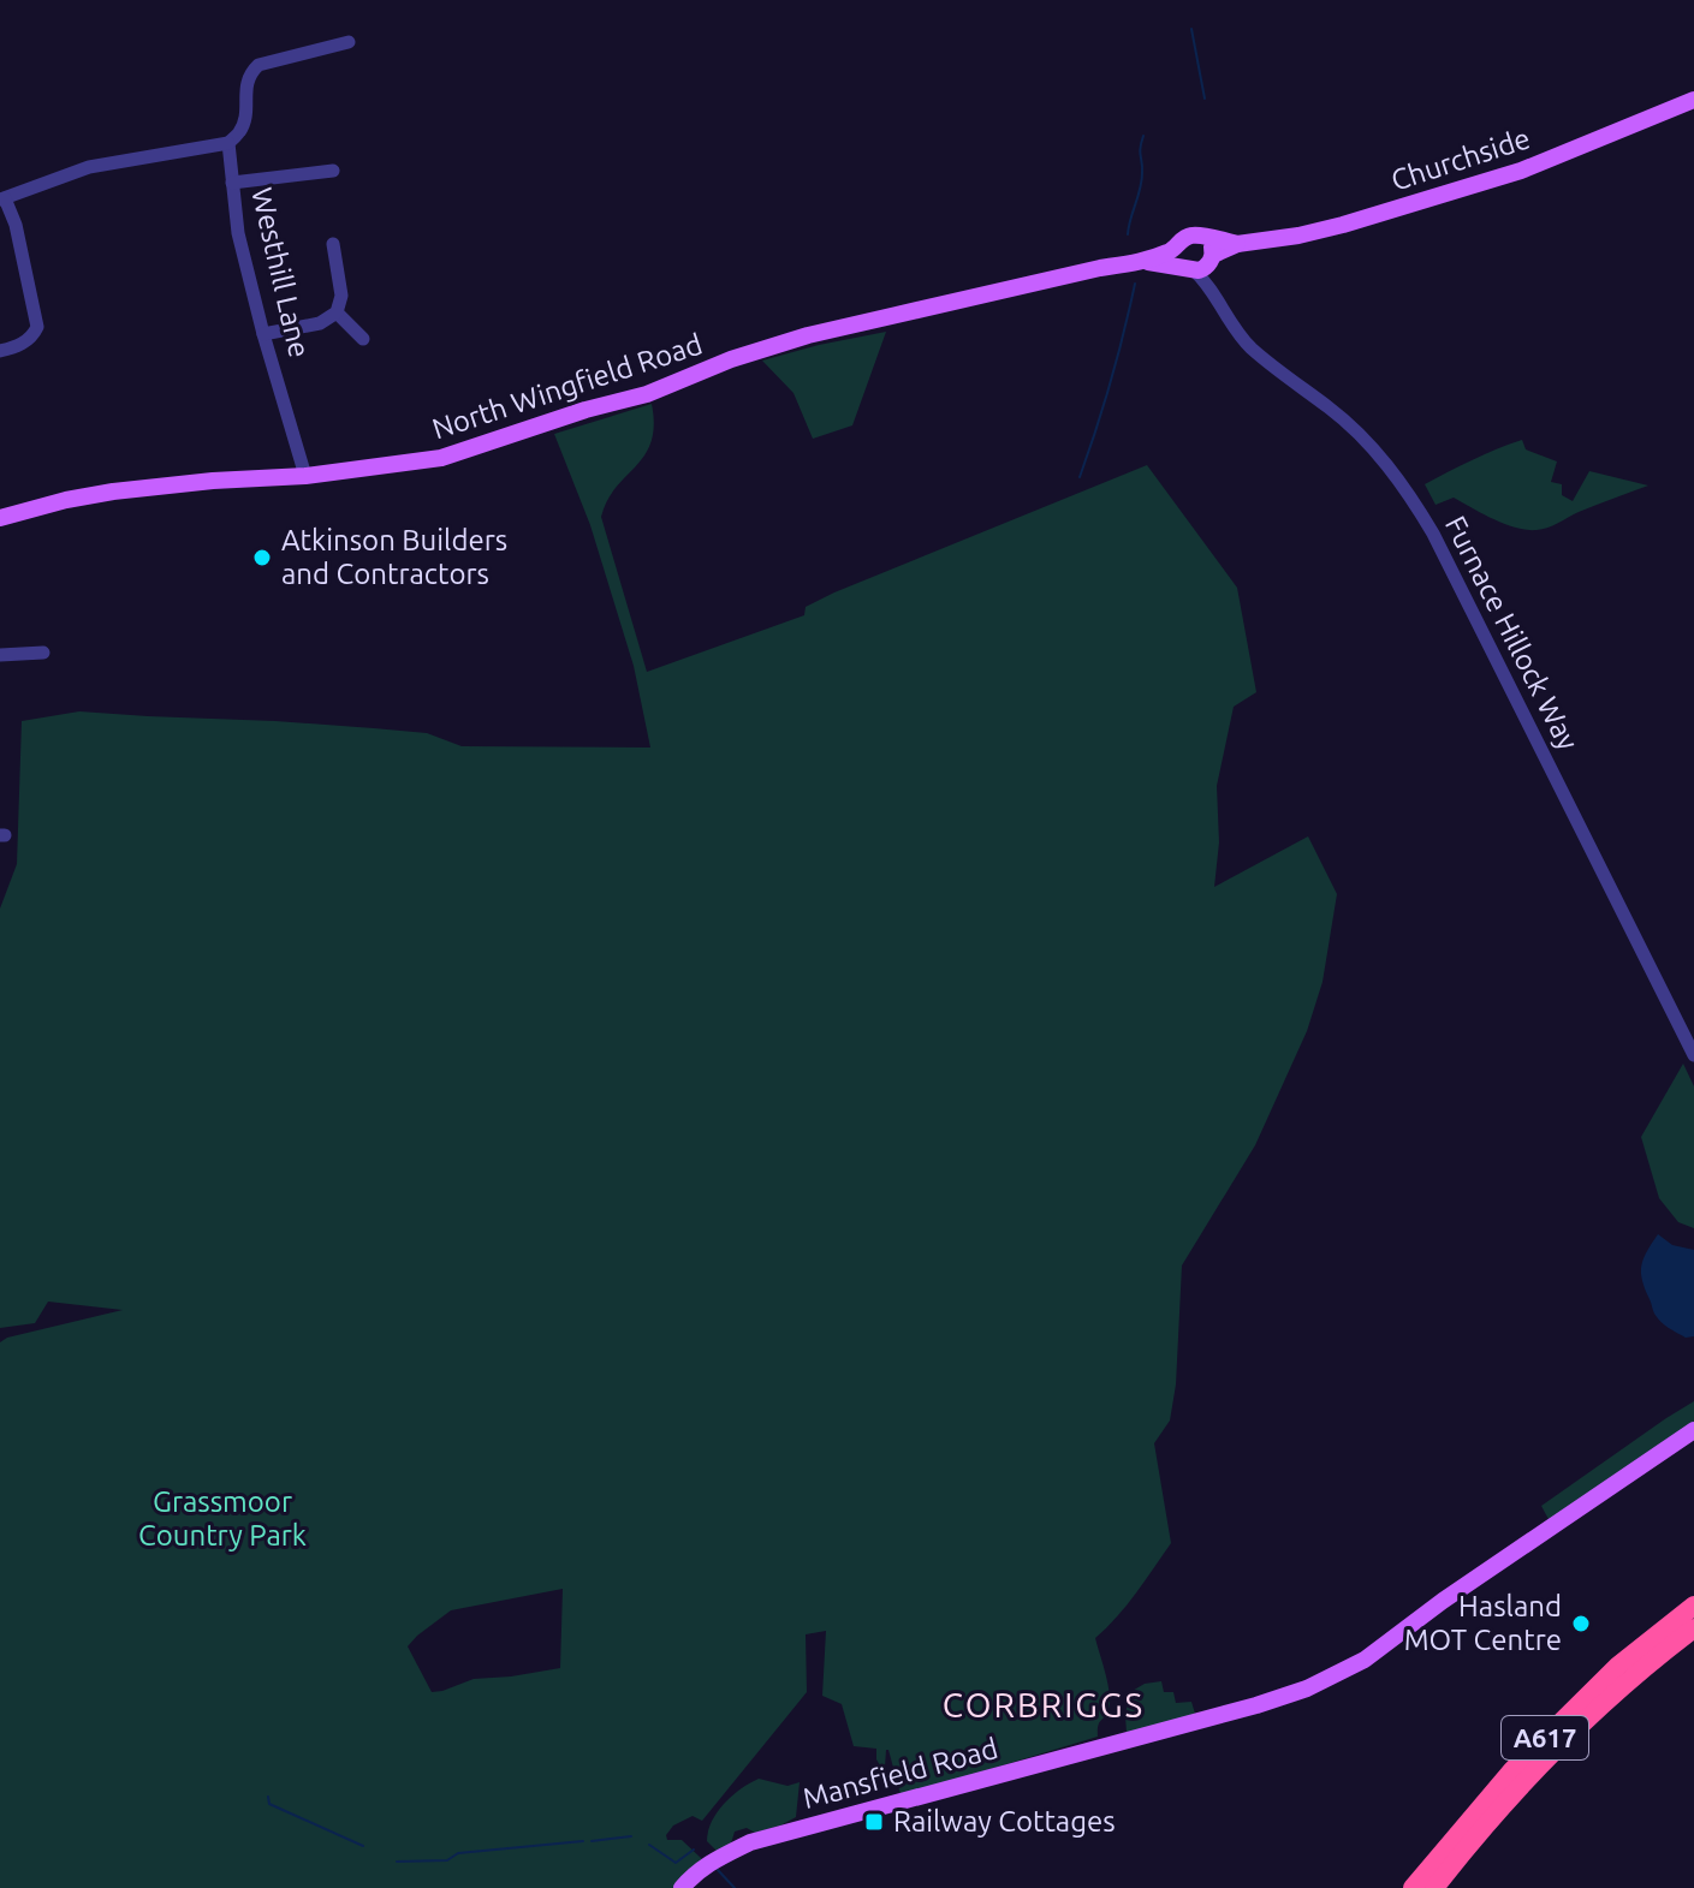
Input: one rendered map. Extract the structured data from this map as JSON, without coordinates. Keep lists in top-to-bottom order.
{
  "streets": {
    "highway": ["A617"],
    "main road": ["Churchside", "North Wingfield Road", "Mansfield Road"],
    "street": ["Westhill Lane", "Furnace Hillock Way"]
  },
  "crossings": [
    ["Churchside", "North Wingfield Road"],
    ["Churchside", "Furnace Hillock Way"],
    ["Westhill Lane", "North Wingfield Road"],
    ["North Wingfield Road", "Furnace Hillock Way"]
  ],
  "districts": ["CORBRIGGS"],
  "parks": ["Grassmoor Country Park"],
  "places": {
    "other": ["Atkinson Builders and Contractors", "Hasland MOT Centre"],
    "transit": ["Railway Cottages"]
  }
}
